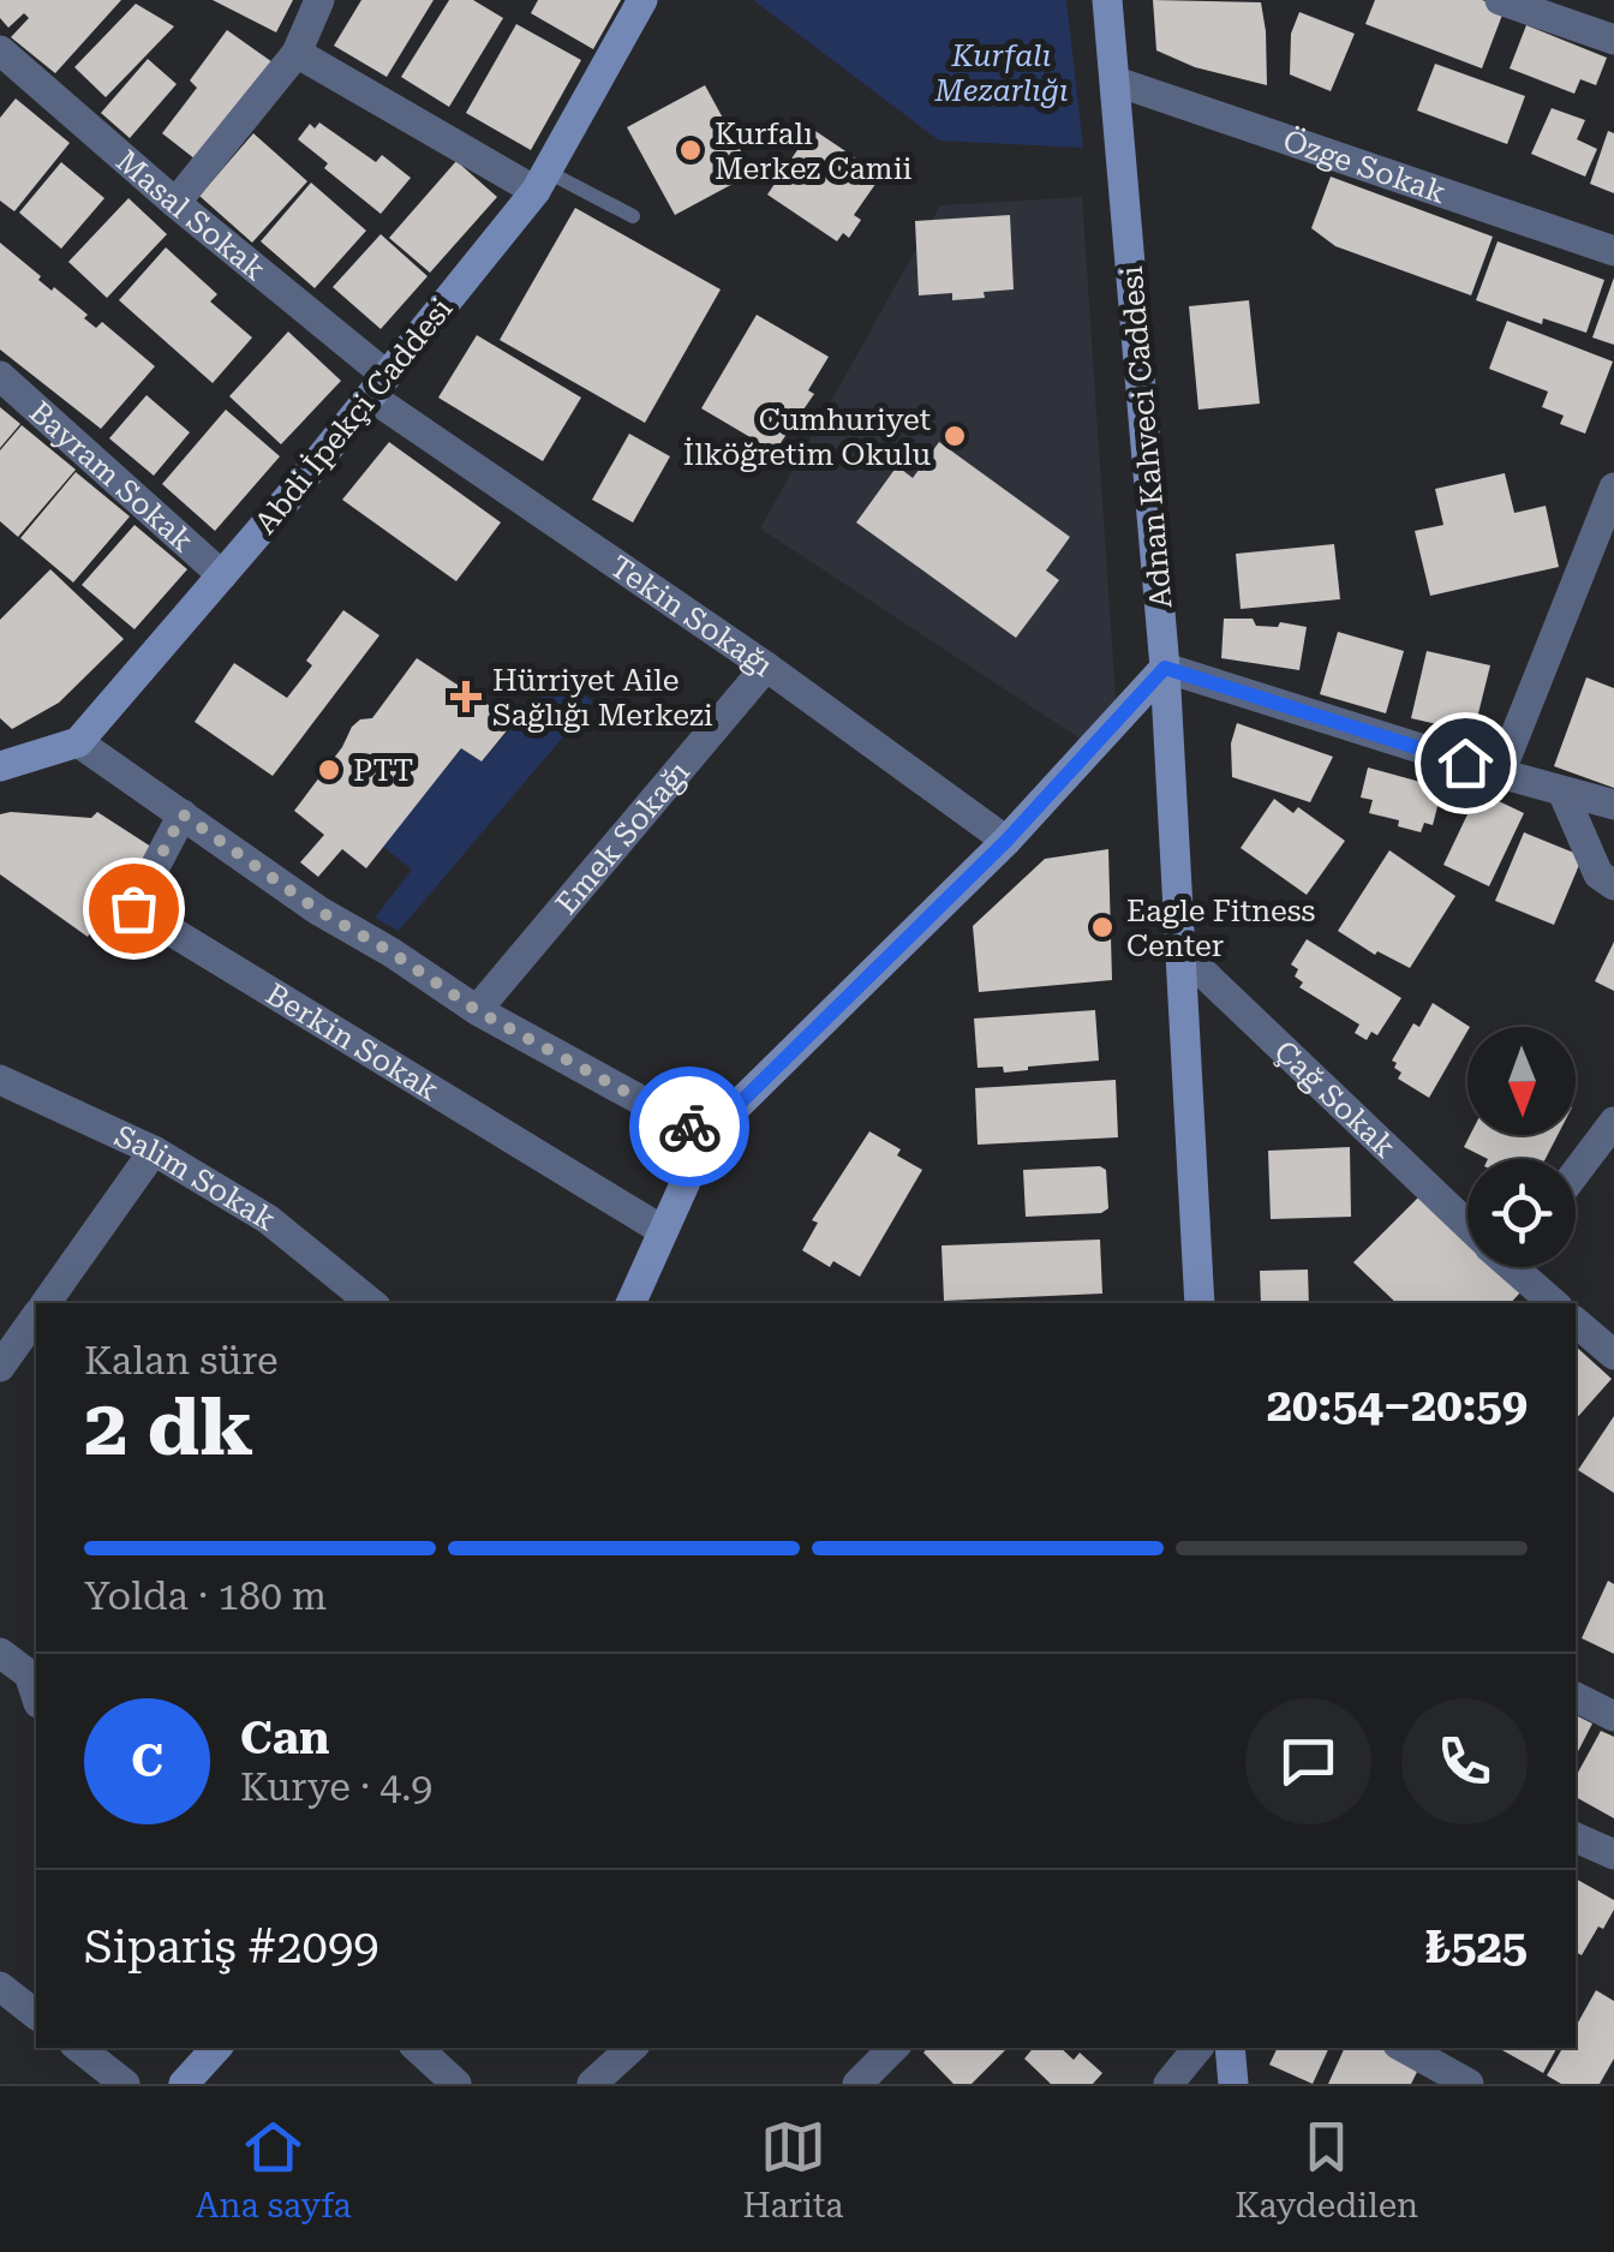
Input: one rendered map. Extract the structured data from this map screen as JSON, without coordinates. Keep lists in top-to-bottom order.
{
  "streets": {
    "street": [
      "Özge Sokak",
      "Masal Sokak",
      "Abdi İpekçi Caddesi",
      "Adnan Kahveci Caddesi",
      "Bayram Sokak",
      "Tekin Sokağı",
      "Emek Sokağı",
      "Berkin Sokak",
      "Çağ Sokak",
      "Salim Sokak"
    ]
  },
  "crossings": [
    ["Özge Sokak", "Adnan Kahveci Caddesi"],
    ["Masal Sokak", "Abdi İpekçi Caddesi"],
    ["Masal Sokak", "Tekin Sokağı"],
    ["Abdi İpekçi Caddesi", "Bayram Sokak"],
    ["Abdi İpekçi Caddesi", "Tekin Sokağı"],
    ["Adnan Kahveci Caddesi", "Çağ Sokak"],
    ["Tekin Sokağı", "Emek Sokağı"]
  ],
  "parks": ["Kurfalı Mezarlığı"],
  "places": {
    "other": [
      "Kurfalı Merkez Camii",
      "Cumhuriyet İlköğretim Okulu",
      "PTT",
      "Eagle Fitness Center"
    ],
    "health": ["Hürriyet Aile Sağlığı Merkezi"]
  },
  "north": "bottom",
  "page": {
    "heading": ["2 dk", "Kalan süre", "20:54–20:59"],
    "panel": [
      "Can",
      "Kurye · 4.9",
      "Sipariş #2099",
      "₺525"
    ],
    "bar": "Yolda · 180 m",
    "round": "C",
    "tabs": ["Ana sayfa", "Harita", "Kaydedilen"]
  }
}
